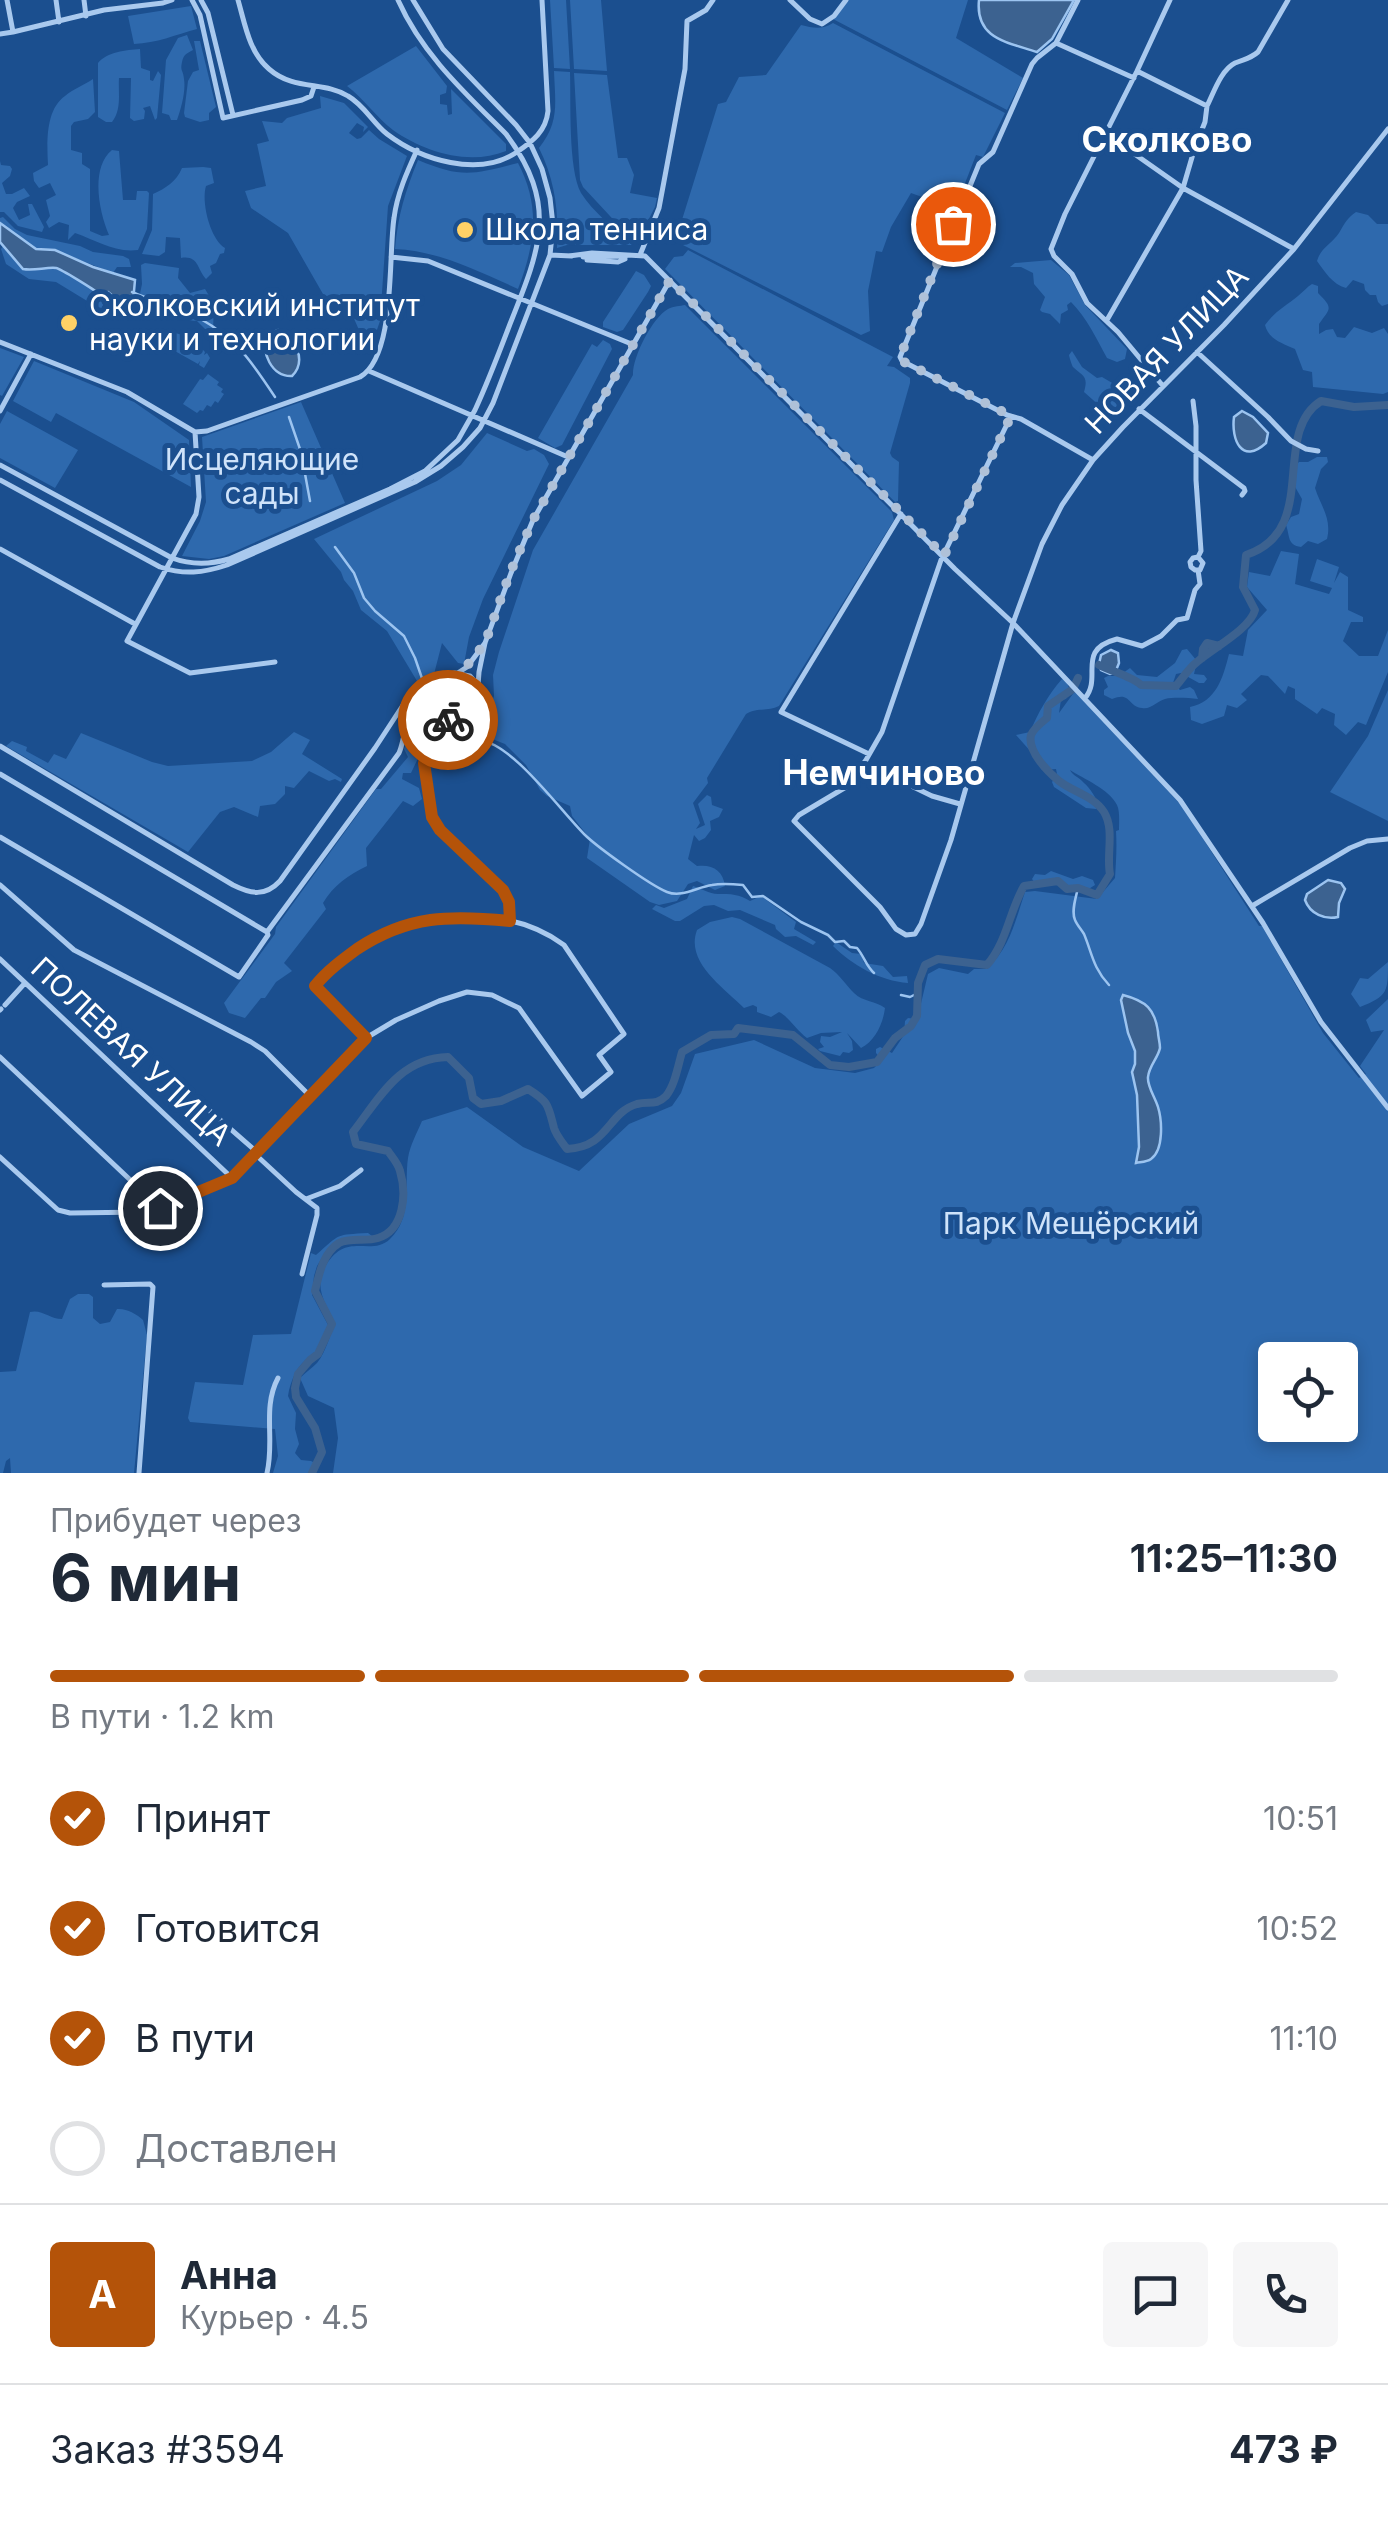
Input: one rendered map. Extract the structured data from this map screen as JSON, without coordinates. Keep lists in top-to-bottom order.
{
  "streets": {
    "street": ["НОВАЯ УЛИЦА", "ПОЛЕВАЯ УЛИЦА"]
  },
  "districts": ["Сколково", "Немчиново"],
  "parks": ["Исцеляющие сады", "Парк Мещёрский"],
  "places": ["Школа тенниса", "Сколковский институт науки и технологии"],
  "page": {
    "heading": ["6 мин", "Прибудет через", "11:25–11:30"],
    "panel": [
      "Анна",
      "Курьер · 4.5",
      "Заказ #3594",
      "473 ₽"
    ],
    "bar": "В пути · 1.2 km",
    "list": [
      ["Принят", "10:51"],
      ["Готовится", "10:52"],
      ["В пути", "11:10"],
      "Доставлен"
    ],
    "round": "А"
  }
}
